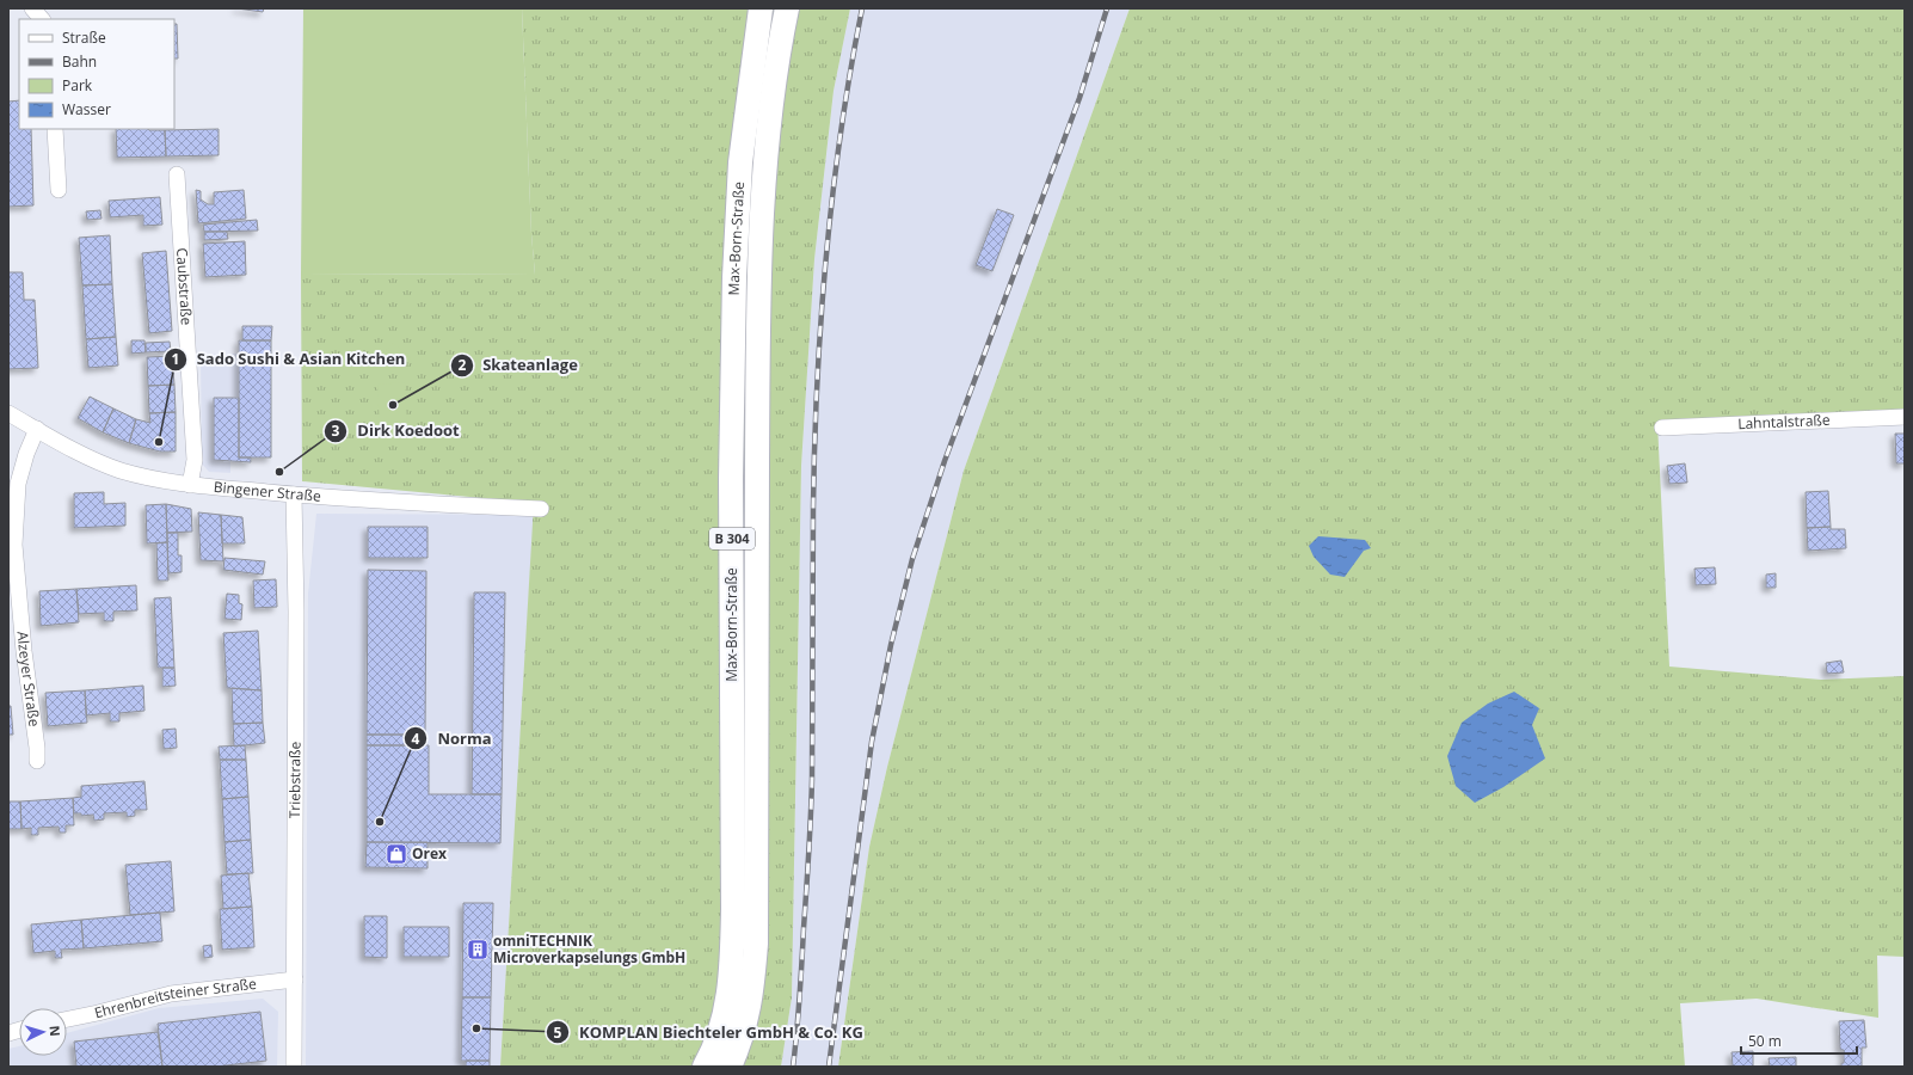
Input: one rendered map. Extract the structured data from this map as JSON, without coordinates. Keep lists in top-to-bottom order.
{
  "streets": {
    "main road": ["Max-Born-Straße", "B 304"],
    "street": [
      "Caubstraße",
      "Lahntalstraße",
      "Bingener Straße",
      "Alzeyer Straße",
      "Triebstraße",
      "Ehrenbreitsteiner Straße"
    ]
  },
  "crossings": [
    ["Caubstraße", "Bingener Straße"],
    ["Bingener Straße", "Alzeyer Straße"],
    ["Bingener Straße", "Triebstraße"],
    ["Triebstraße", "Ehrenbreitsteiner Straße"]
  ],
  "places": {
    "other": [
      "Skateanlage",
      "Sado Sushi & Asian Kitchen",
      "Dirk Koedoot",
      "Norma",
      "KOMPLAN Biechteler GmbH & Co. KG"
    ],
    "shop": ["Orex"],
    "building": ["omniTECHNIK Microverkapselungs GmbH"]
  },
  "legend": [
    "Straße",
    "Bahn",
    "Park",
    "Wasser"
  ],
  "scale_bar": "50 m",
  "north": "right"
}
